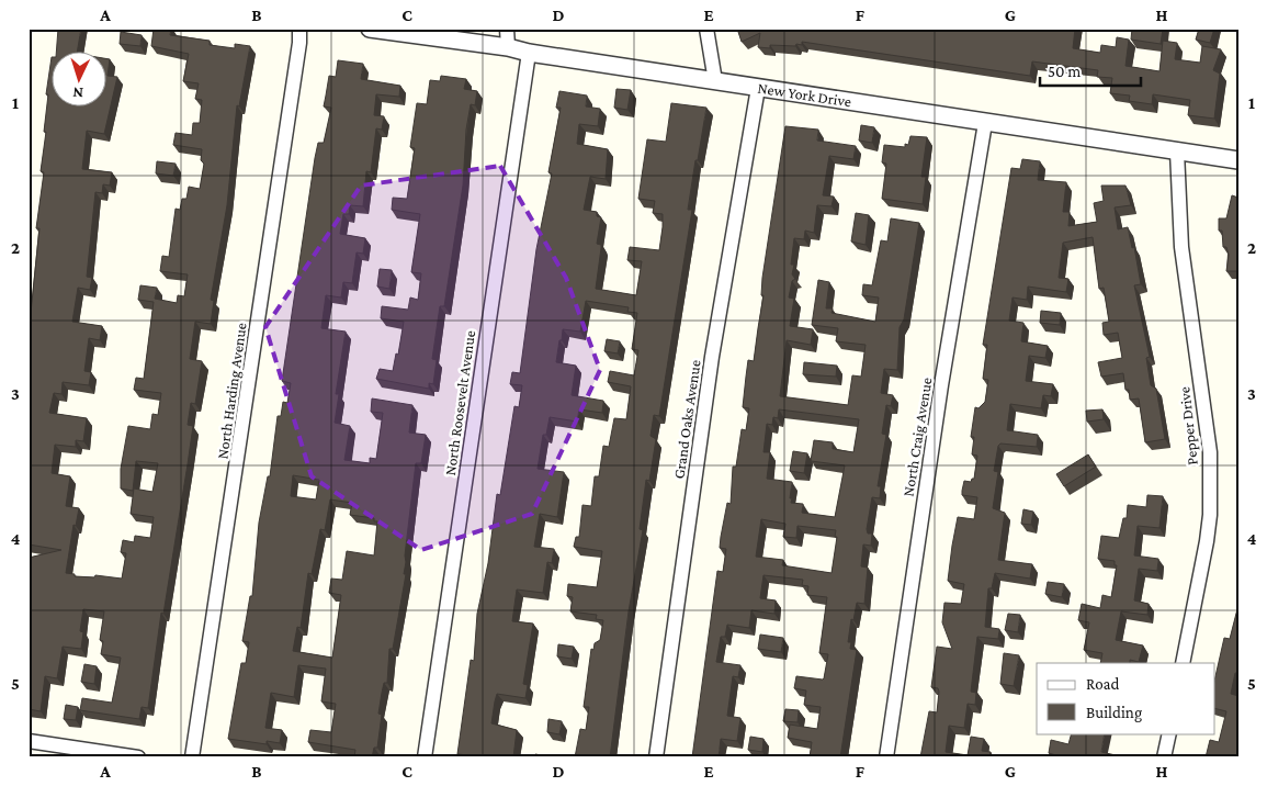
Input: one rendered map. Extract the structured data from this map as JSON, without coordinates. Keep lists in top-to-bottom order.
{
  "streets": {
    "street": [
      "New York Drive",
      "North Harding Avenue",
      "North Roosevelt Avenue",
      "Grand Oaks Avenue",
      "Pepper Drive",
      "North Craig Avenue"
    ]
  },
  "crossings": [
    ["New York Drive", "North Roosevelt Avenue"],
    ["New York Drive", "Grand Oaks Avenue"],
    ["New York Drive", "Pepper Drive"],
    ["New York Drive", "North Craig Avenue"]
  ],
  "legend": ["Road", "Building"],
  "scale_bar": "50 m",
  "north": "bottom",
  "grid": {
    "columns": [
      "A",
      "B",
      "C",
      "D",
      "E",
      "F",
      "G",
      "H"
    ],
    "rows": [
      "1",
      "2",
      "3",
      "4",
      "5"
    ]
  }
}
